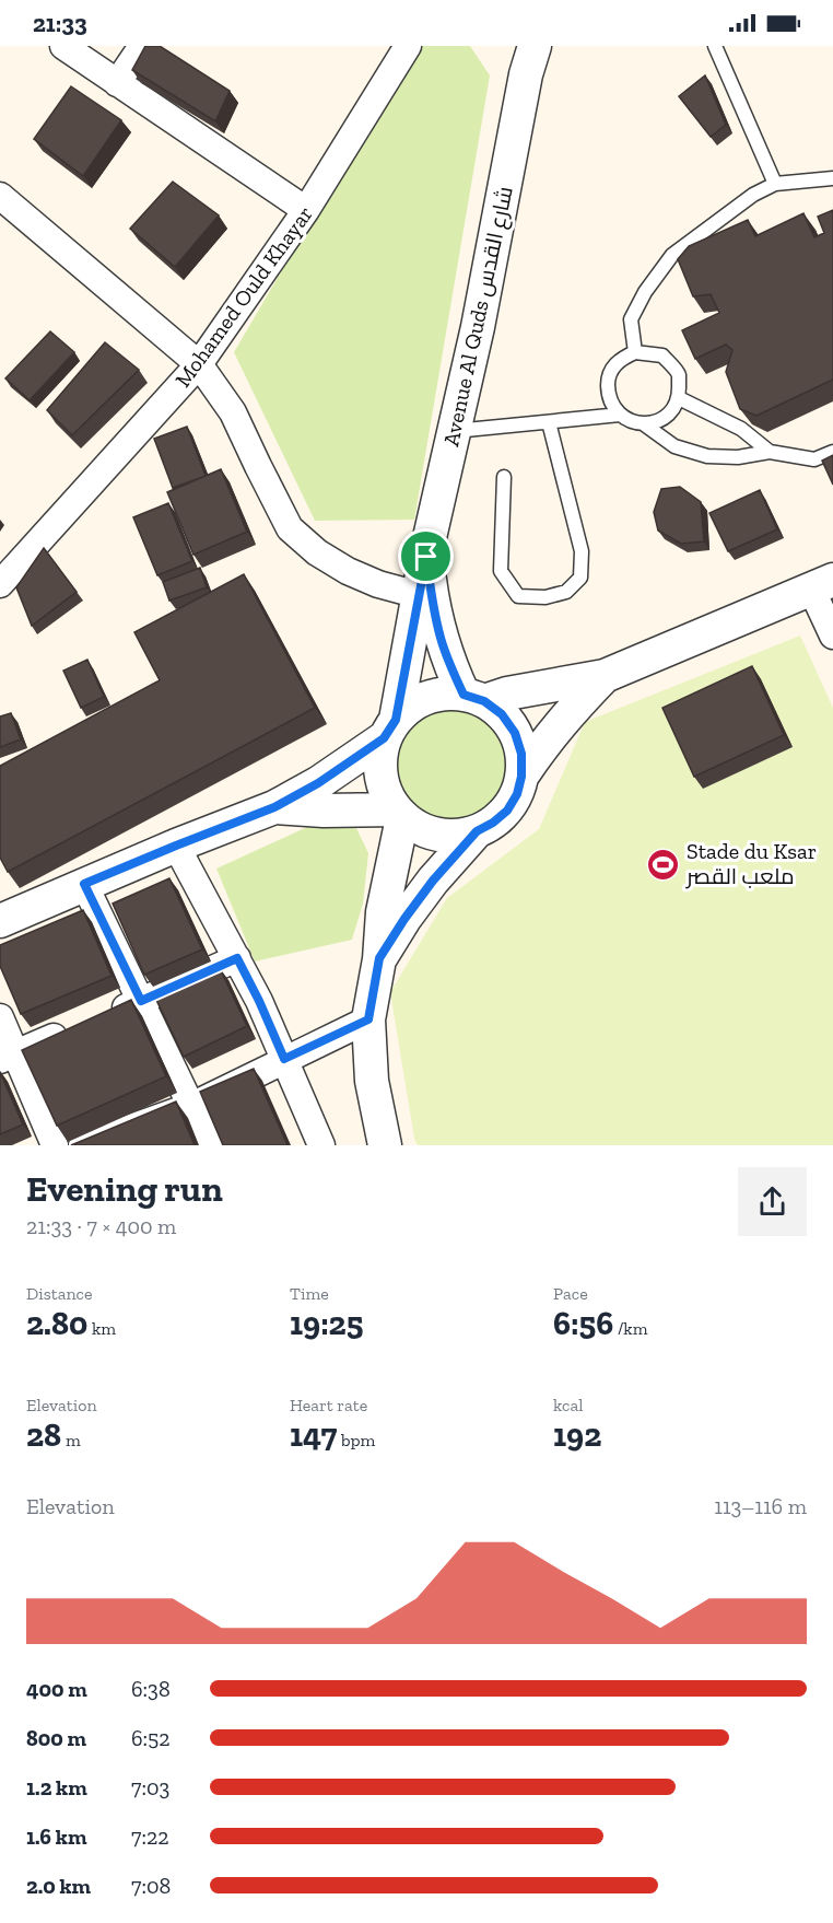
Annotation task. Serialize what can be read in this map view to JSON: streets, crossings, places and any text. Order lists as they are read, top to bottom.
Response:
{
  "streets": {
    "street": ["Mohamed Ould Khayar", "Avenue Al Quds شارع القدس"]
  },
  "places": {
    "sports": ["Stade du Ksar ملعب القصر"]
  },
  "page": {
    "status": "21:33",
    "heading": ["Evening run", "21:33 · 7 × 400 m"],
    "stats": [
      ["Distance", "2.80 km"],
      ["Time", "19:25"],
      ["Pace", "6:56 /km"],
      ["Elevation", "28 m"],
      ["Heart rate", "147 bpm"],
      ["kcal", "192"]
    ],
    "chart": ["Elevation", "113–116 m"],
    "list": [
      {
        "name": "400 m",
        "note": "6:38"
      },
      {
        "name": "800 m",
        "note": "6:52"
      },
      {
        "name": "1.2 km",
        "note": "7:03"
      },
      {
        "name": "1.6 km",
        "note": "7:22"
      },
      {
        "name": "2.0 km",
        "note": "7:08"
      }
    ]
  }
}
